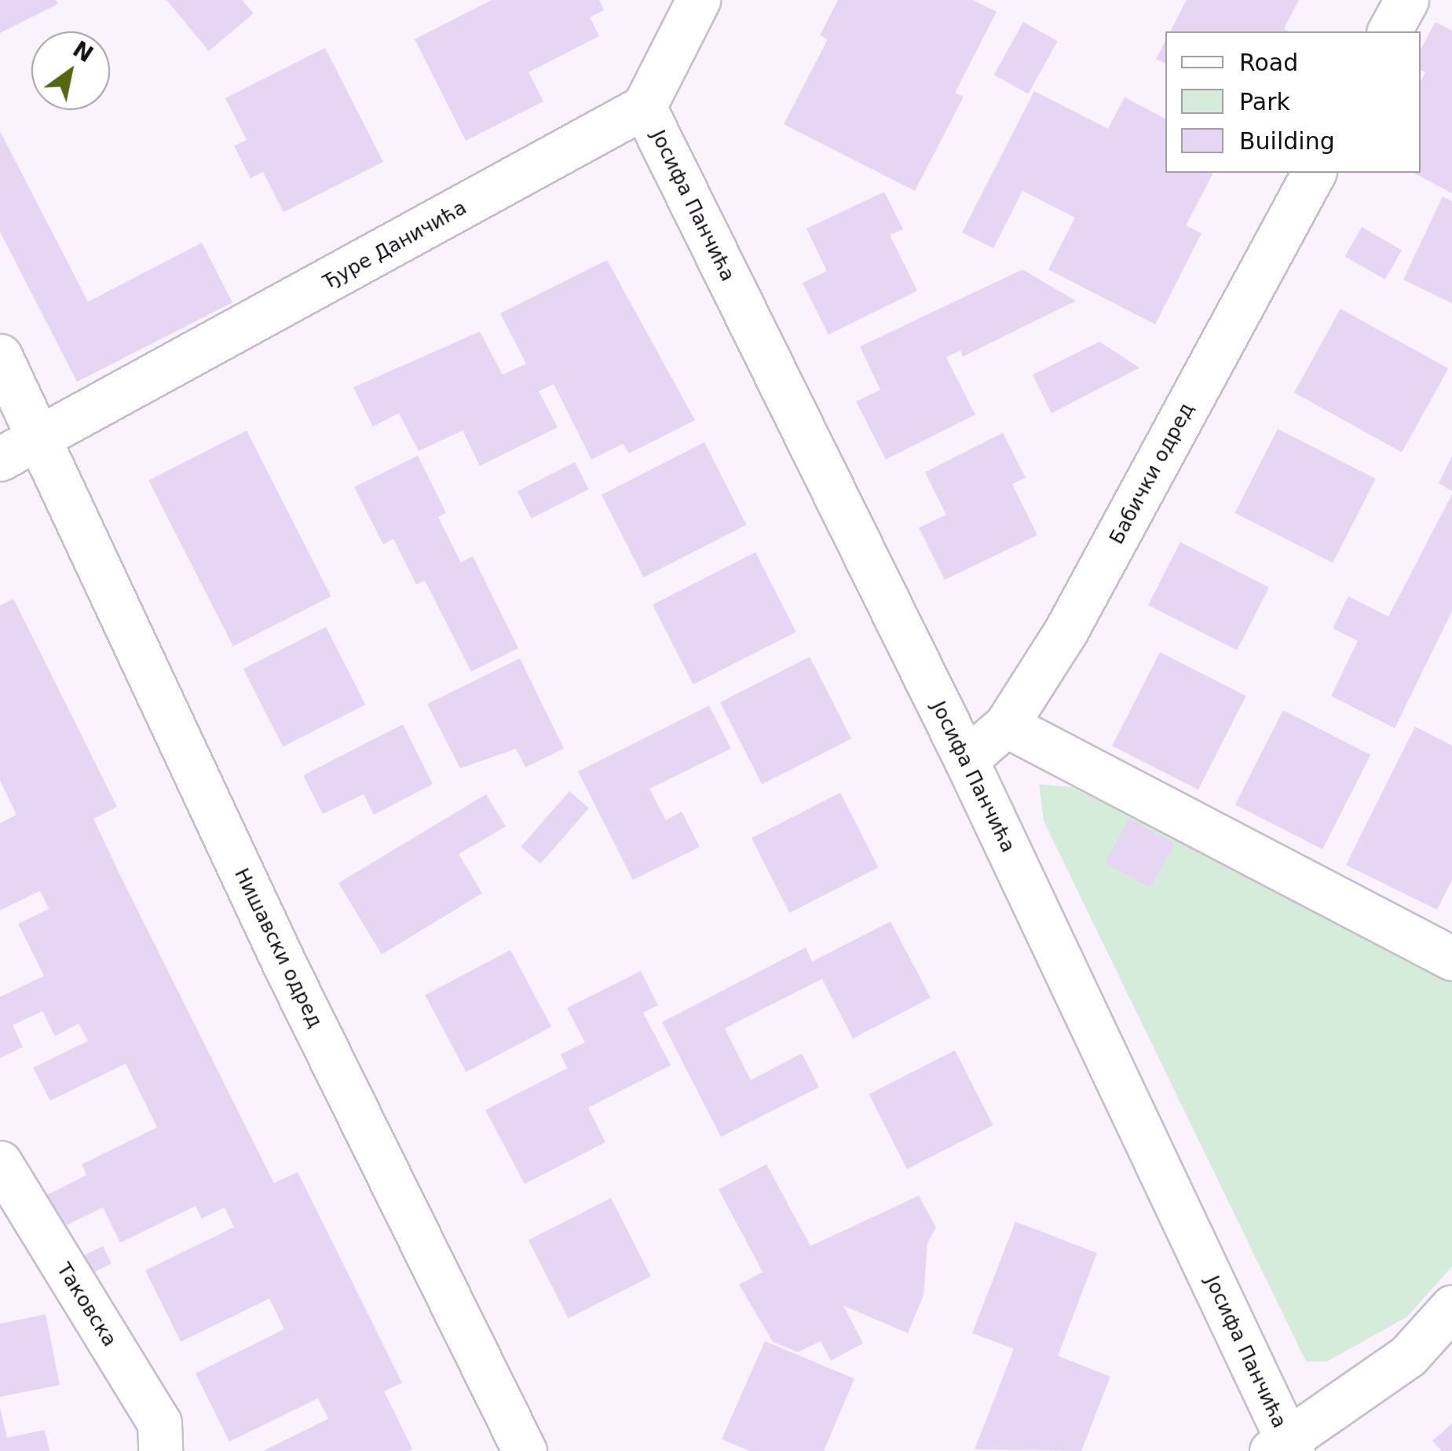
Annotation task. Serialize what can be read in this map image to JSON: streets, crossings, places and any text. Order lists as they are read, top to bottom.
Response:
{
  "streets": {
    "street": [
      "Јосифа Панчића",
      "Ђуре Даничића",
      "Бабички одред",
      "Нишавски одред",
      "Таковска"
    ]
  },
  "crossings": [
    ["Јосифа Панчића", "Ђуре Даничића"],
    ["Јосифа Панчића", "Бабички одред"],
    ["Ђуре Даничића", "Нишавски одред"]
  ],
  "legend": ["Road", "Park", "Building"],
  "north": "top right"
}
